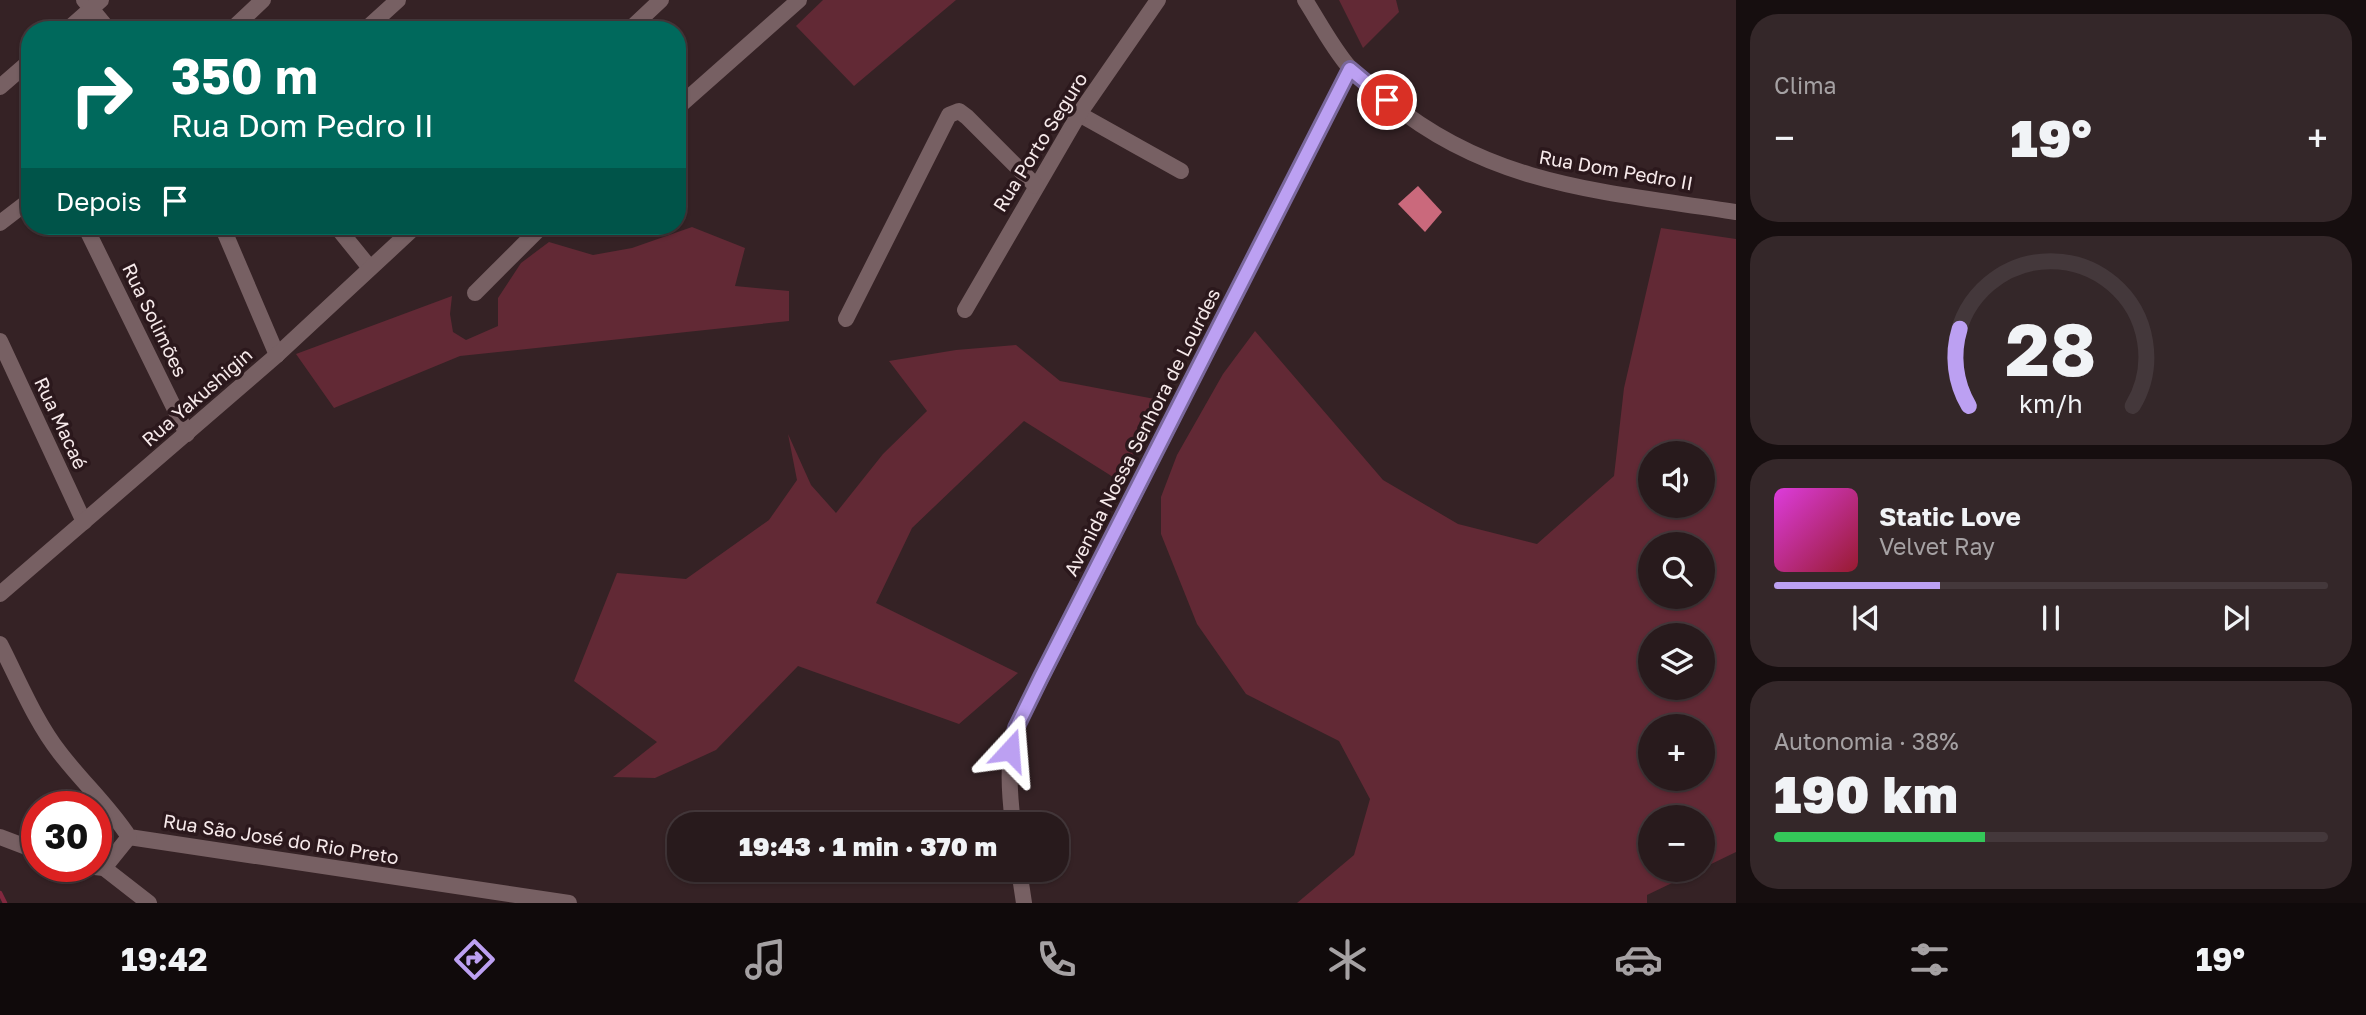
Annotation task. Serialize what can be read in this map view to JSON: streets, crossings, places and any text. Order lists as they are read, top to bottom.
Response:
{
  "streets": {
    "street": [
      "Rua Porto Seguro",
      "Rua Dom Pedro II",
      "Rua Solimões",
      "Rua Yakushigin",
      "Rua Macaé",
      "Avenida Nossa Senhora de Lourdes",
      "Rua São José do Rio Preto"
    ]
  },
  "crossings": [
    ["Rua Dom Pedro II", "Avenida Nossa Senhora de Lourdes"],
    ["Rua Solimões", "Rua Yakushigin"],
    ["Rua Yakushigin", "Rua Macaé"]
  ],
  "page": {
    "tile": [
      "Clima",
      ["Autonomia · 38%", "190 km"]
    ],
    "turn": ["350 m", "Rua Dom Pedro II"],
    "heat": ["−", "19°", "+"],
    "then": "Depois",
    "map_buttons": ["+", "−"],
    "song": ["Static Love", "Velvet Ray"],
    "limit": "30",
    "trip": "19:43 · 1 min · 370 m",
    "tabs": ["19:42", "19°"],
    "gauge": ["28", "km/h"]
  }
}
